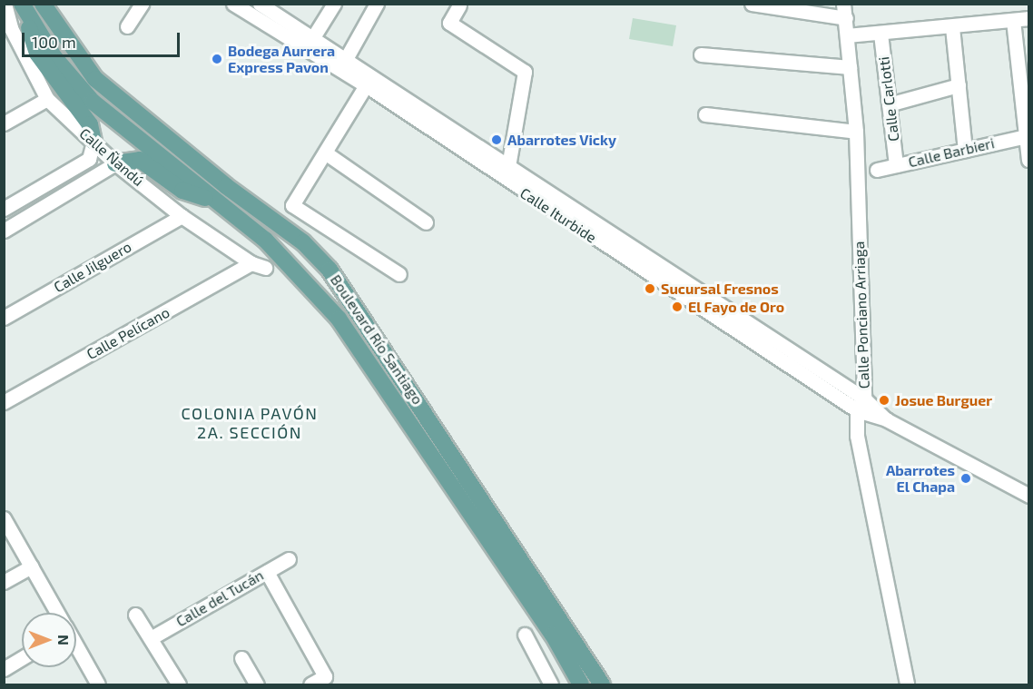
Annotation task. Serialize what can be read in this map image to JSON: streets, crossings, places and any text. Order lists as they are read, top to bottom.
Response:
{
  "streets": {
    "main road": ["Boulevard Río Santiago"],
    "street": [
      "Calle Carlotti",
      "Calle Barbieri",
      "Calle Ñandú",
      "Calle Iturbide",
      "Calle Jilguero",
      "Calle Ponciano Arriaga",
      "Calle Pelícano",
      "Calle del Tucán"
    ]
  },
  "crossings": [
    ["Calle Carlotti", "Calle Barbieri"],
    ["Calle Ñandú", "Calle Jilguero"],
    ["Calle Ñandú", "Calle Pelícano"],
    ["Calle Iturbide", "Calle Ponciano Arriaga"]
  ],
  "districts": ["COLONIA PAVÓN 2A. SECCIÓN"],
  "places": [
    "Bodega Aurrera Express Pavon",
    "Abarrotes Vicky",
    "Sucursal Fresnos",
    "El Fayo de Oro",
    "Josue Burguer",
    "Abarrotes El Chapa"
  ],
  "scale_bar": "100 m",
  "north": "right"
}
